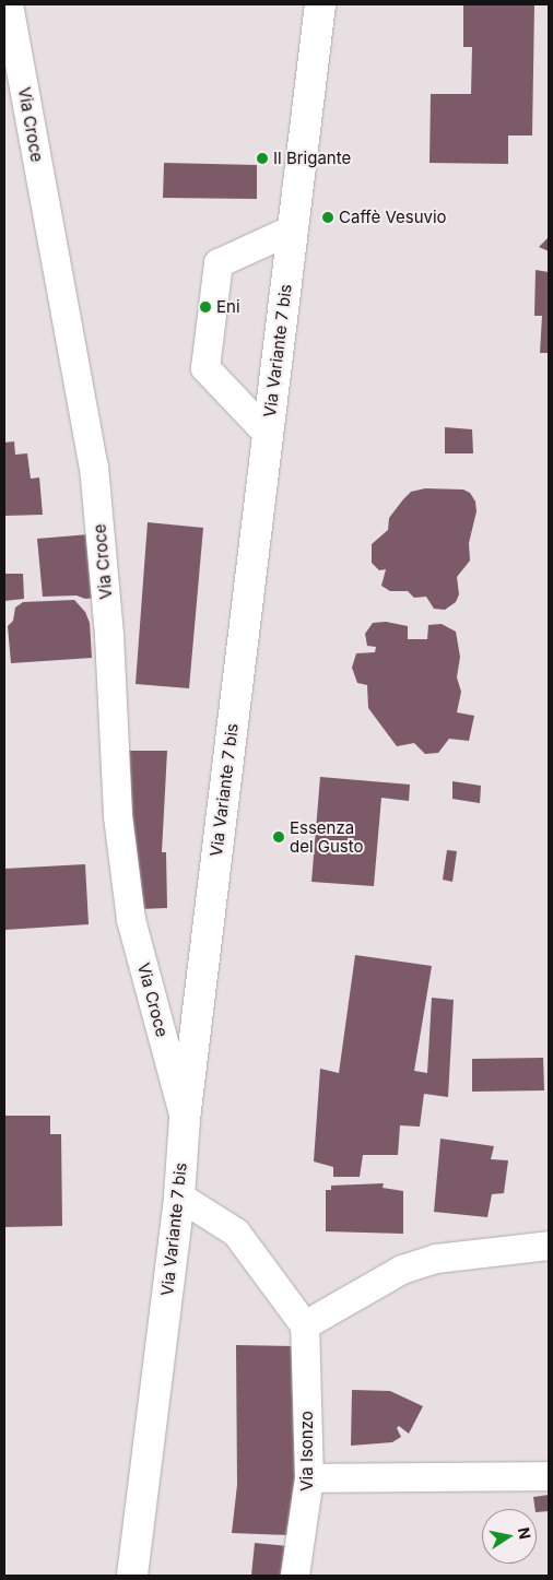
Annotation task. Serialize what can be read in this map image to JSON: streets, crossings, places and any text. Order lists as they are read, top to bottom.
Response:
{
  "streets": {
    "main road": ["Via Variante 7 bis"],
    "street": ["Via Croce", "Via Isonzo"]
  },
  "crossings": [
    ["Via Croce", "Via Variante 7 bis"]
  ],
  "places": [
    "Il Brigante",
    "Caffè Vesuvio",
    "Eni",
    "Essenza del Gusto"
  ],
  "north": "right"
}
